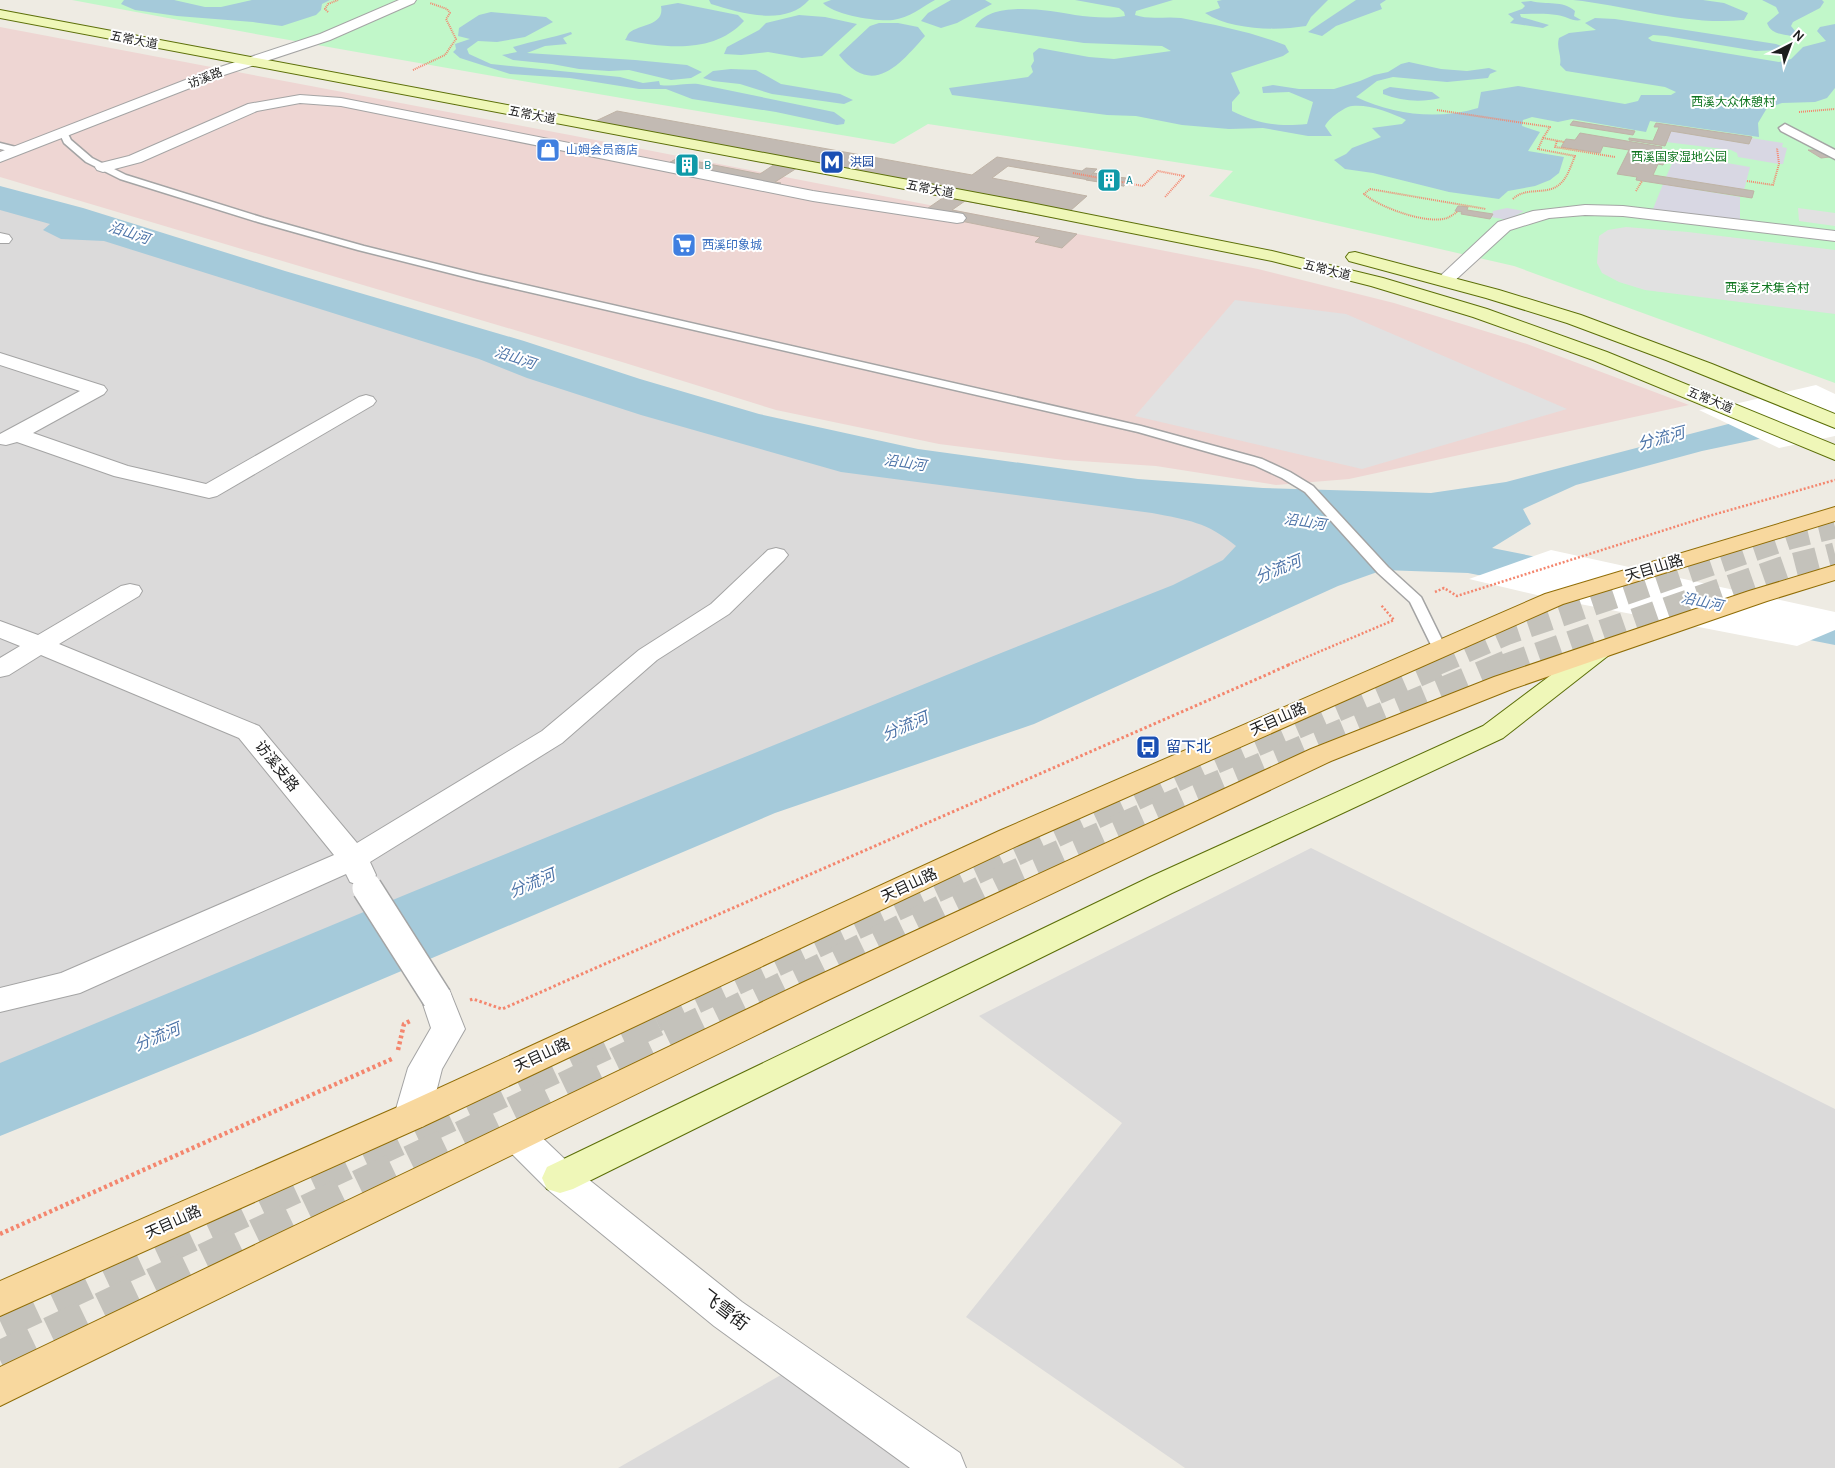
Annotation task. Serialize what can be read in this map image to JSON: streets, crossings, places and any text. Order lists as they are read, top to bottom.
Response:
{
  "streets": {
    "main road": ["五常大道", "天目山路"],
    "street": ["访溪路", "访溪支路", "飞雪街"]
  },
  "crossings": [
    ["五常大道", "访溪路"],
    ["天目山路", "访溪支路"]
  ],
  "water": ["沿山河", "分流河"],
  "parks": ["西溪大众休憩村", "西溪国家湿地公园", "西溪艺术集合村"],
  "places": {
    "shop": ["山姆会员商店"],
    "metro station": ["洪园"],
    "building": ["B", "A"],
    "supermarket": ["西溪印象城"],
    "bus stop": ["留下北"]
  },
  "north": "top right"
}
